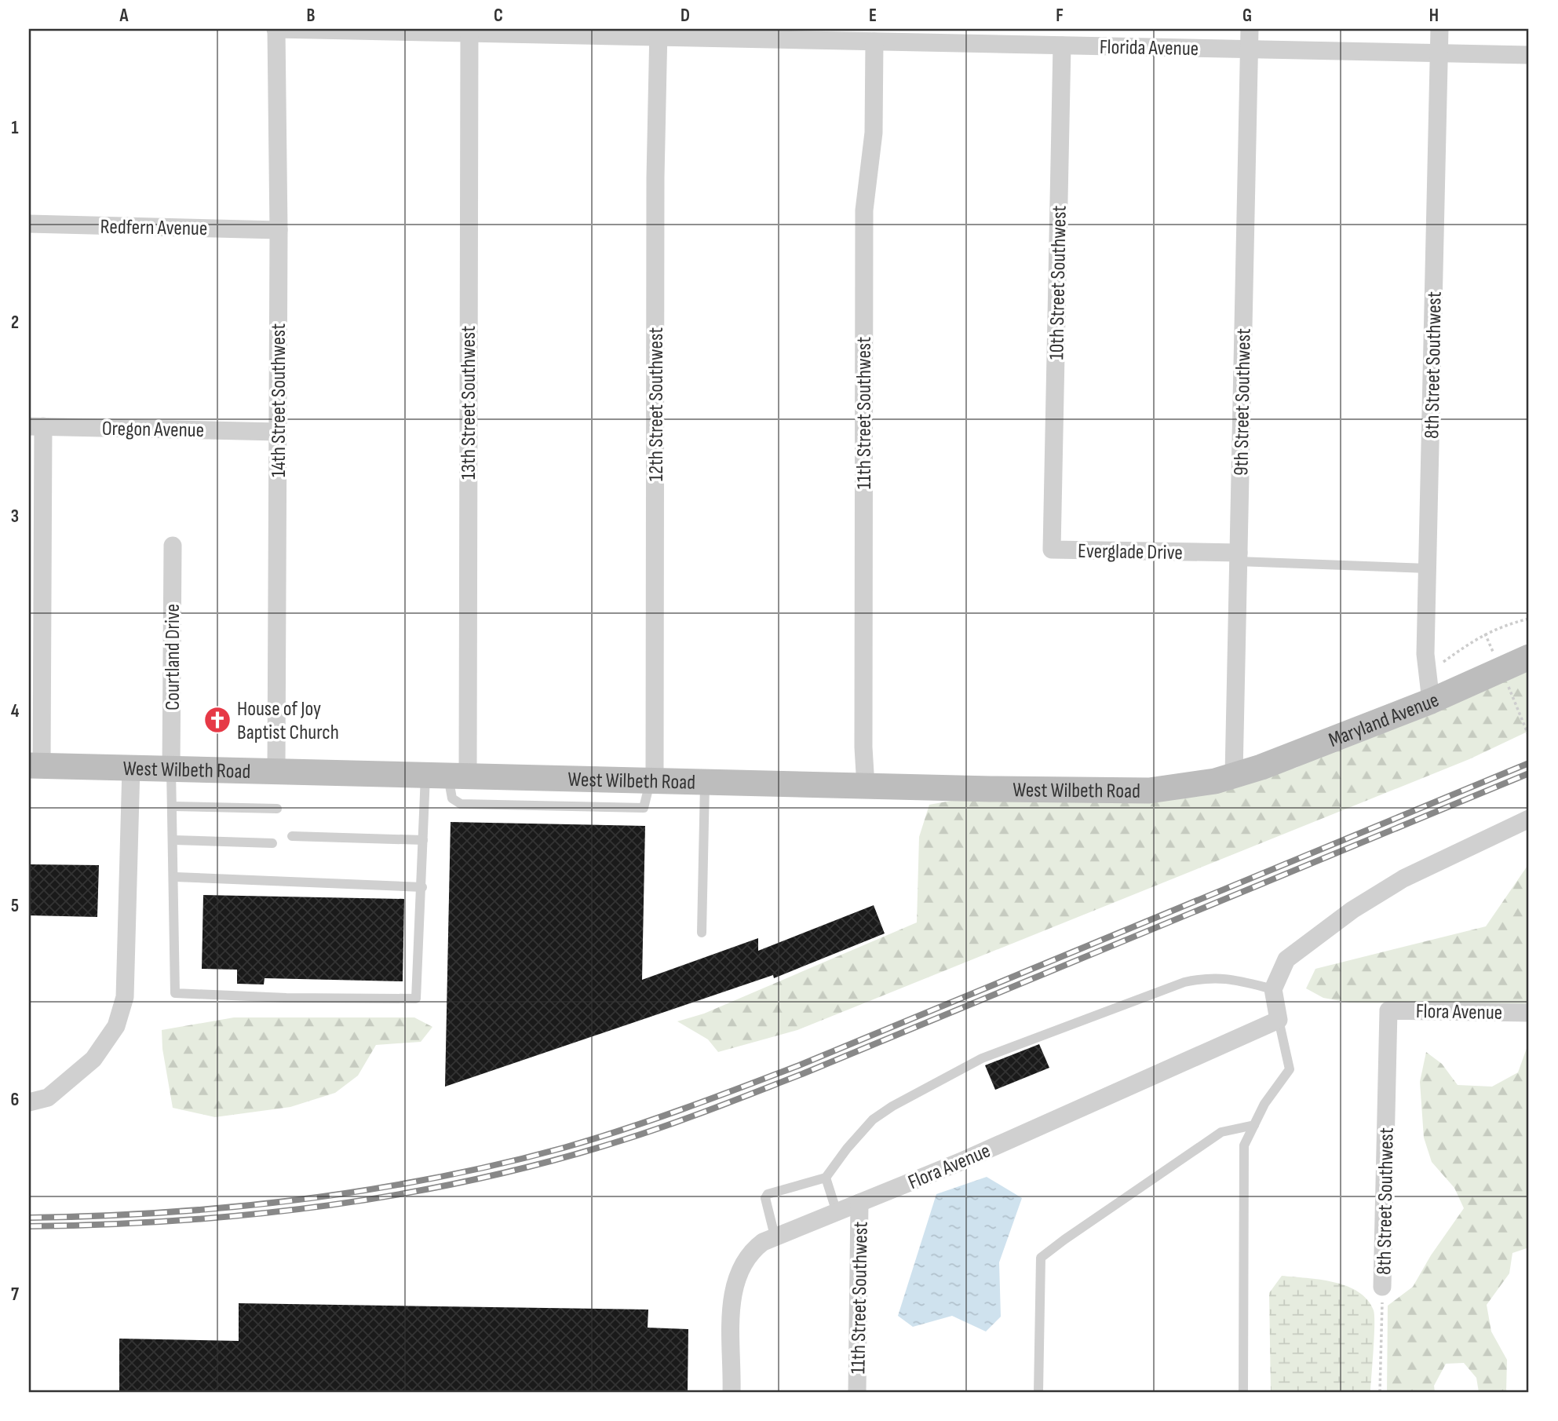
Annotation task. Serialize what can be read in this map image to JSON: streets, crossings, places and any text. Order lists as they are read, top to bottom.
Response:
{
  "streets": {
    "main road": ["Maryland Avenue", "West Wilbeth Road"],
    "street": [
      "Florida Avenue",
      "Redfern Avenue",
      "10th Street Southwest",
      "8th Street Southwest",
      "14th Street Southwest",
      "9th Street Southwest",
      "13th Street Southwest",
      "12th Street Southwest",
      "11th Street Southwest",
      "Oregon Avenue",
      "Everglade Drive",
      "Courtland Drive",
      "Flora Avenue"
    ]
  },
  "crossings": [
    ["Florida Avenue", "10th Street Southwest"],
    ["Florida Avenue", "8th Street Southwest"],
    ["Florida Avenue", "14th Street Southwest"],
    ["Florida Avenue", "9th Street Southwest"],
    ["Florida Avenue", "13th Street Southwest"],
    ["Florida Avenue", "12th Street Southwest"],
    ["Florida Avenue", "11th Street Southwest"],
    ["Redfern Avenue", "14th Street Southwest"],
    ["10th Street Southwest", "Everglade Drive"],
    ["8th Street Southwest", "Maryland Avenue"],
    ["8th Street Southwest", "Flora Avenue"],
    ["14th Street Southwest", "Oregon Avenue"],
    ["14th Street Southwest", "West Wilbeth Road"],
    ["9th Street Southwest", "Everglade Drive"],
    ["9th Street Southwest", "Maryland Avenue"],
    ["9th Street Southwest", "West Wilbeth Road"],
    ["13th Street Southwest", "West Wilbeth Road"],
    ["12th Street Southwest", "West Wilbeth Road"],
    ["11th Street Southwest", "West Wilbeth Road"],
    ["11th Street Southwest", "Flora Avenue"],
    ["Courtland Drive", "West Wilbeth Road"],
    ["Maryland Avenue", "West Wilbeth Road"]
  ],
  "places": {
    "church": ["House of Joy Baptist Church"]
  },
  "grid": {
    "columns": [
      "A",
      "B",
      "C",
      "D",
      "E",
      "F",
      "G",
      "H"
    ],
    "rows": [
      "1",
      "2",
      "3",
      "4",
      "5",
      "6",
      "7"
    ]
  }
}
